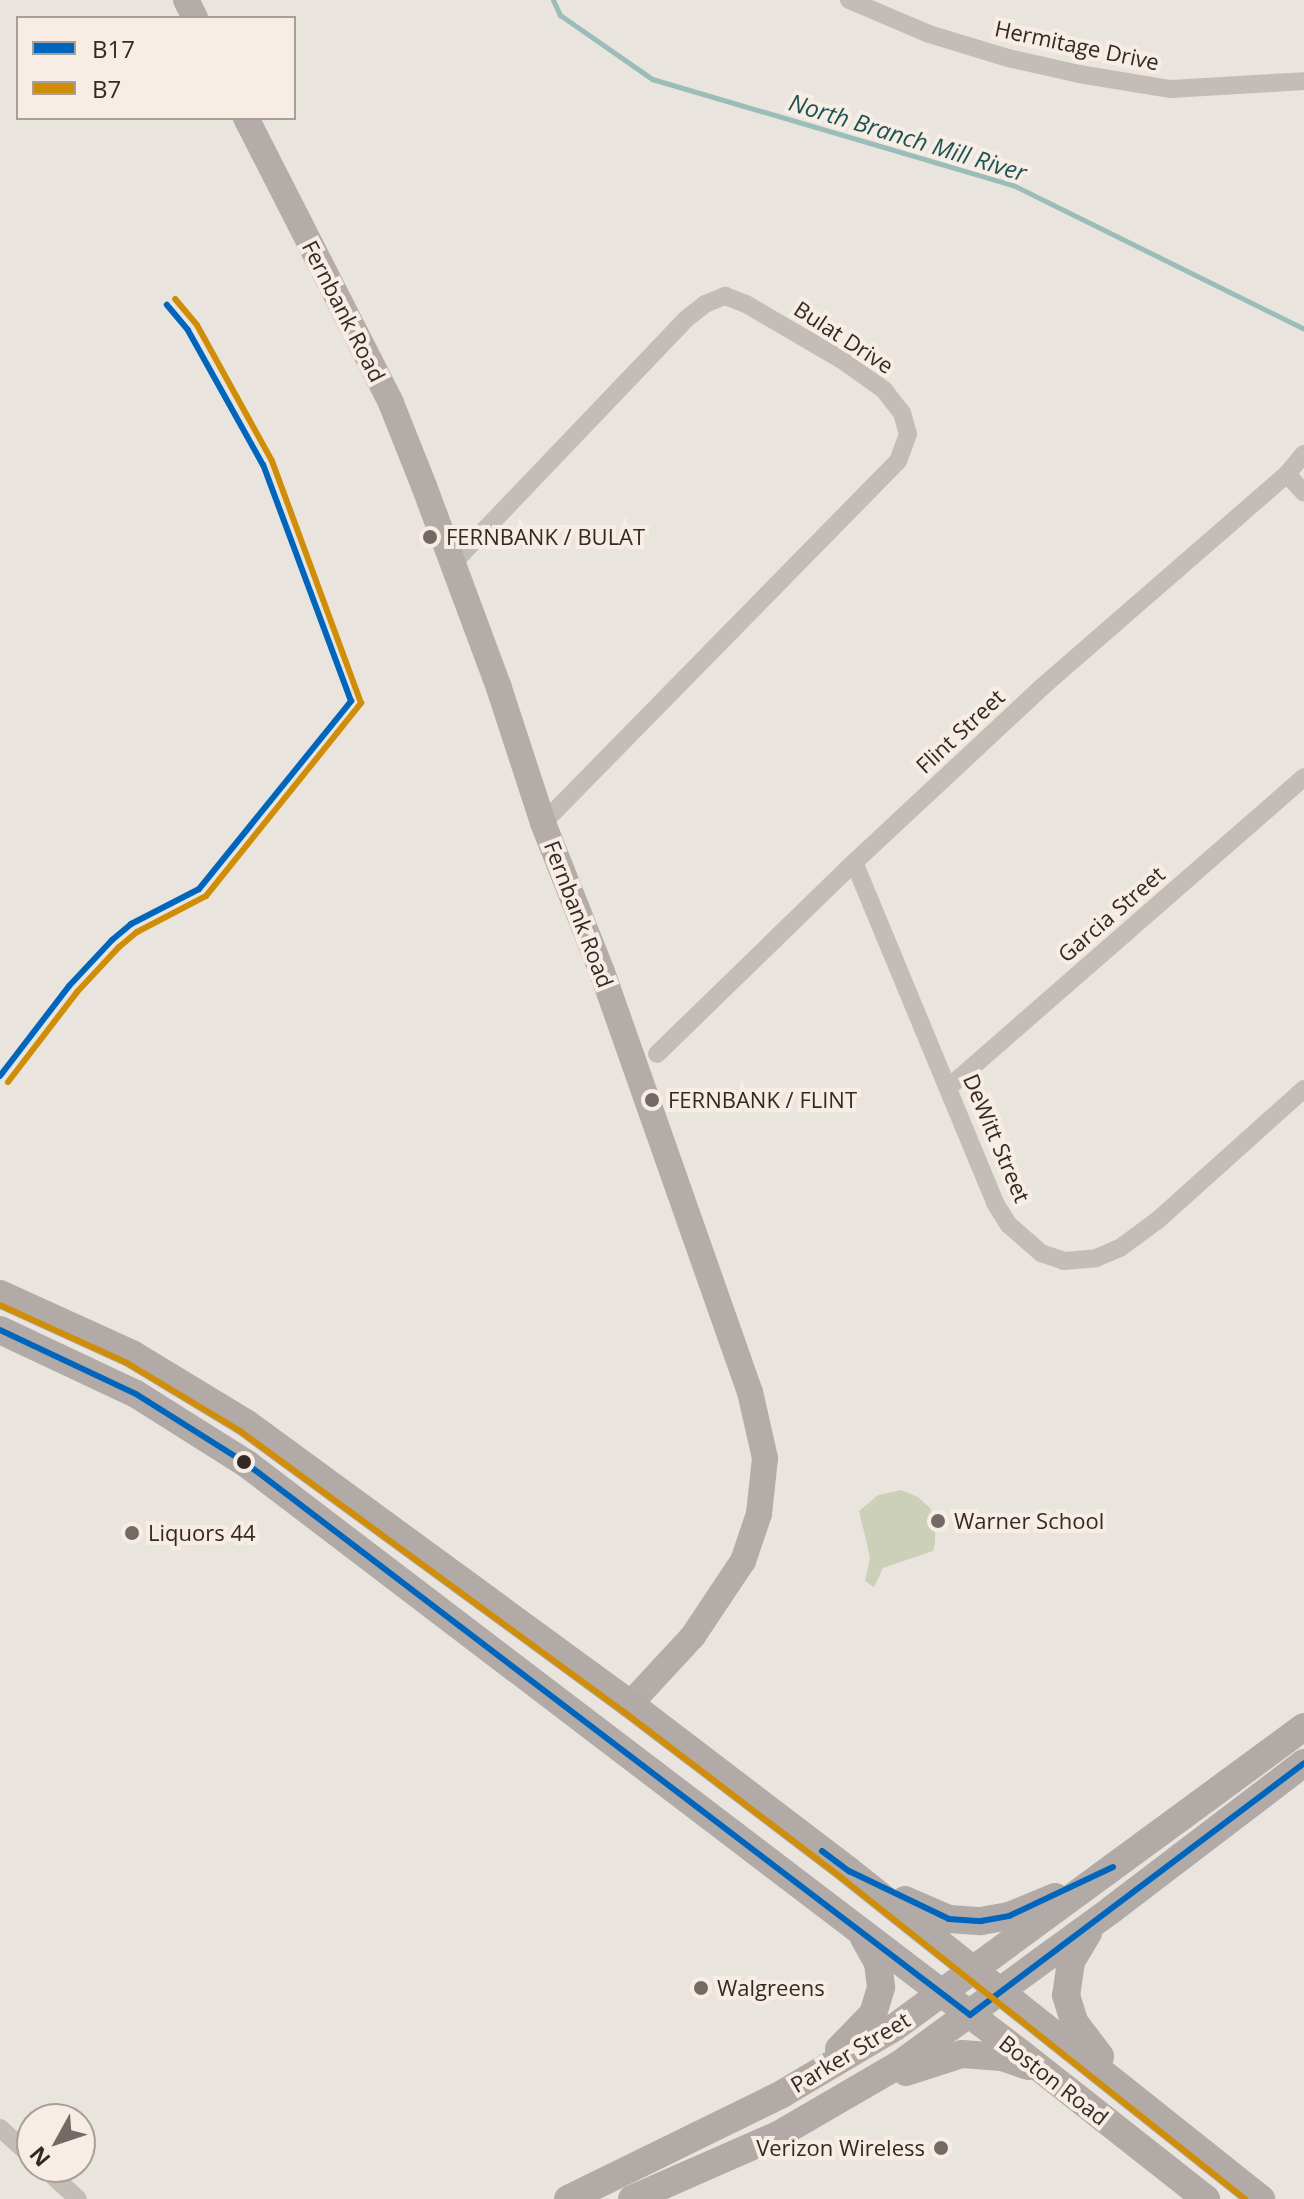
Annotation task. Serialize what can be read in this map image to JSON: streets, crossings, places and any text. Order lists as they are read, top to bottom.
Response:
{
  "streets": {
    "main road": ["Fernbank Road", "Parker Street", "Boston Road"],
    "street": [
      "Hermitage Drive",
      "Bulat Drive",
      "Flint Street",
      "Garcia Street",
      "DeWitt Street"
    ]
  },
  "crossings": [
    ["Fernbank Road", "Bulat Drive"],
    ["Fernbank Road", "Boston Road"],
    ["Flint Street", "DeWitt Street"],
    ["Garcia Street", "DeWitt Street"],
    ["Parker Street", "Boston Road"]
  ],
  "water": ["North Branch Mill River"],
  "places": [
    "FERNBANK / BULAT",
    "FERNBANK / FLINT",
    "Warner School",
    "Liquors 44",
    "Walgreens",
    "Verizon Wireless"
  ],
  "lines": ["transit line B7", "transit line B17"],
  "legend": ["B17", "B7"],
  "north": "bottom left"
}
